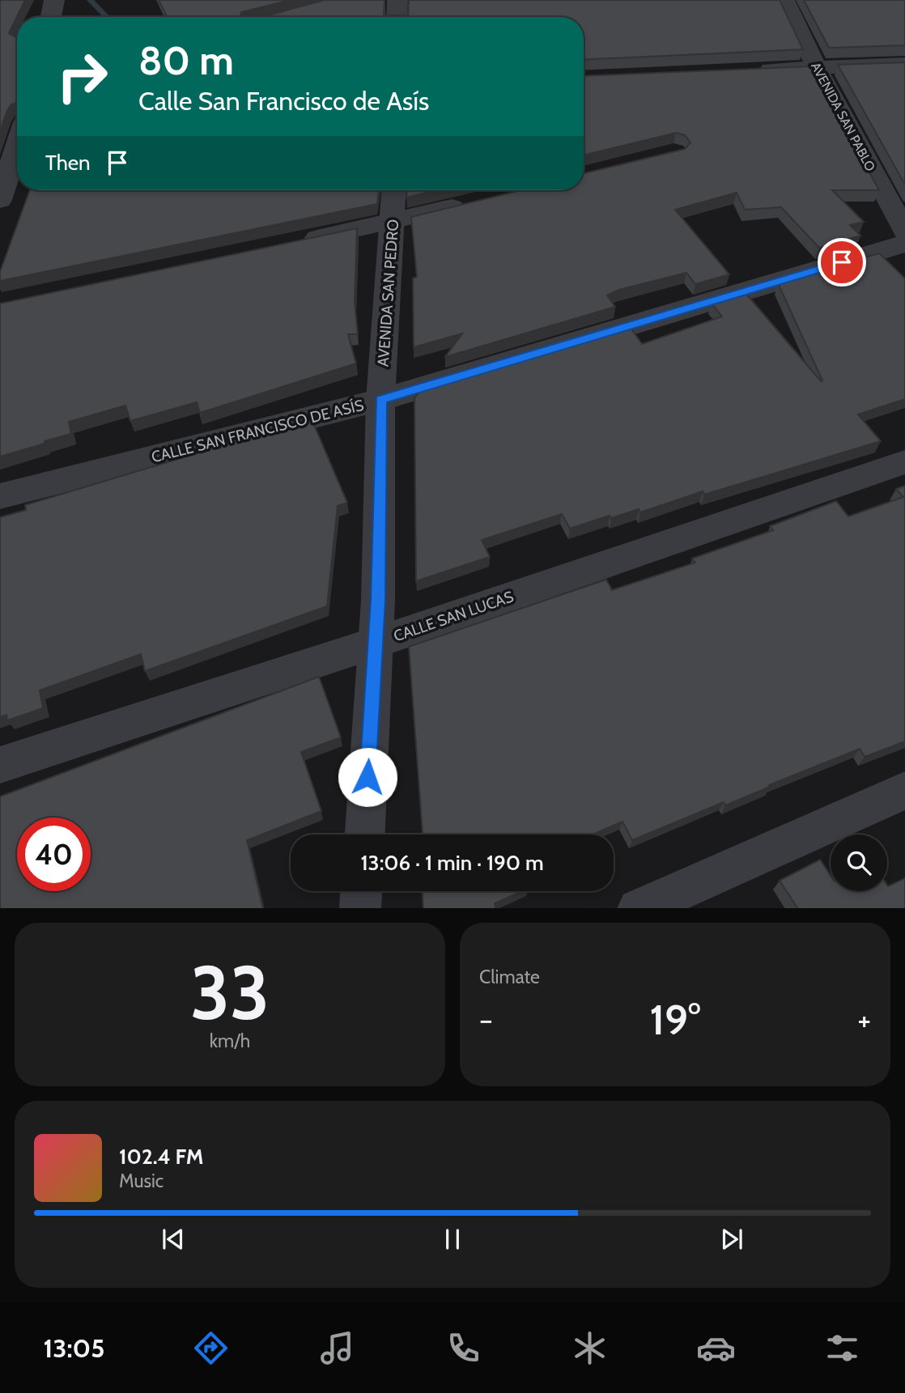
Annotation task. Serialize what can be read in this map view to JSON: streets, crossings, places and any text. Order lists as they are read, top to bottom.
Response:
{
  "streets": {
    "street": [
      "AVENIDA SAN PABLO",
      "AVENIDA SAN PEDRO",
      "CALLE SAN FRANCISCO DE ASÍS",
      "CALLE SAN LUCAS"
    ]
  },
  "crossings": [
    ["AVENIDA SAN PEDRO", "CALLE SAN FRANCISCO DE ASÍS"],
    ["AVENIDA SAN PEDRO", "CALLE SAN LUCAS"]
  ],
  "page": {
    "turn": ["80 m", "Calle San Francisco de Asís"],
    "then": "Then",
    "limit": "40",
    "trip": "13:06 · 1 min · 190 m",
    "tile": [
      ["33", "km/h"],
      "Climate"
    ],
    "heat": ["−", "19°", "+"],
    "song": ["102.4 FM", "Music"],
    "tabs": "13:05"
  }
}
